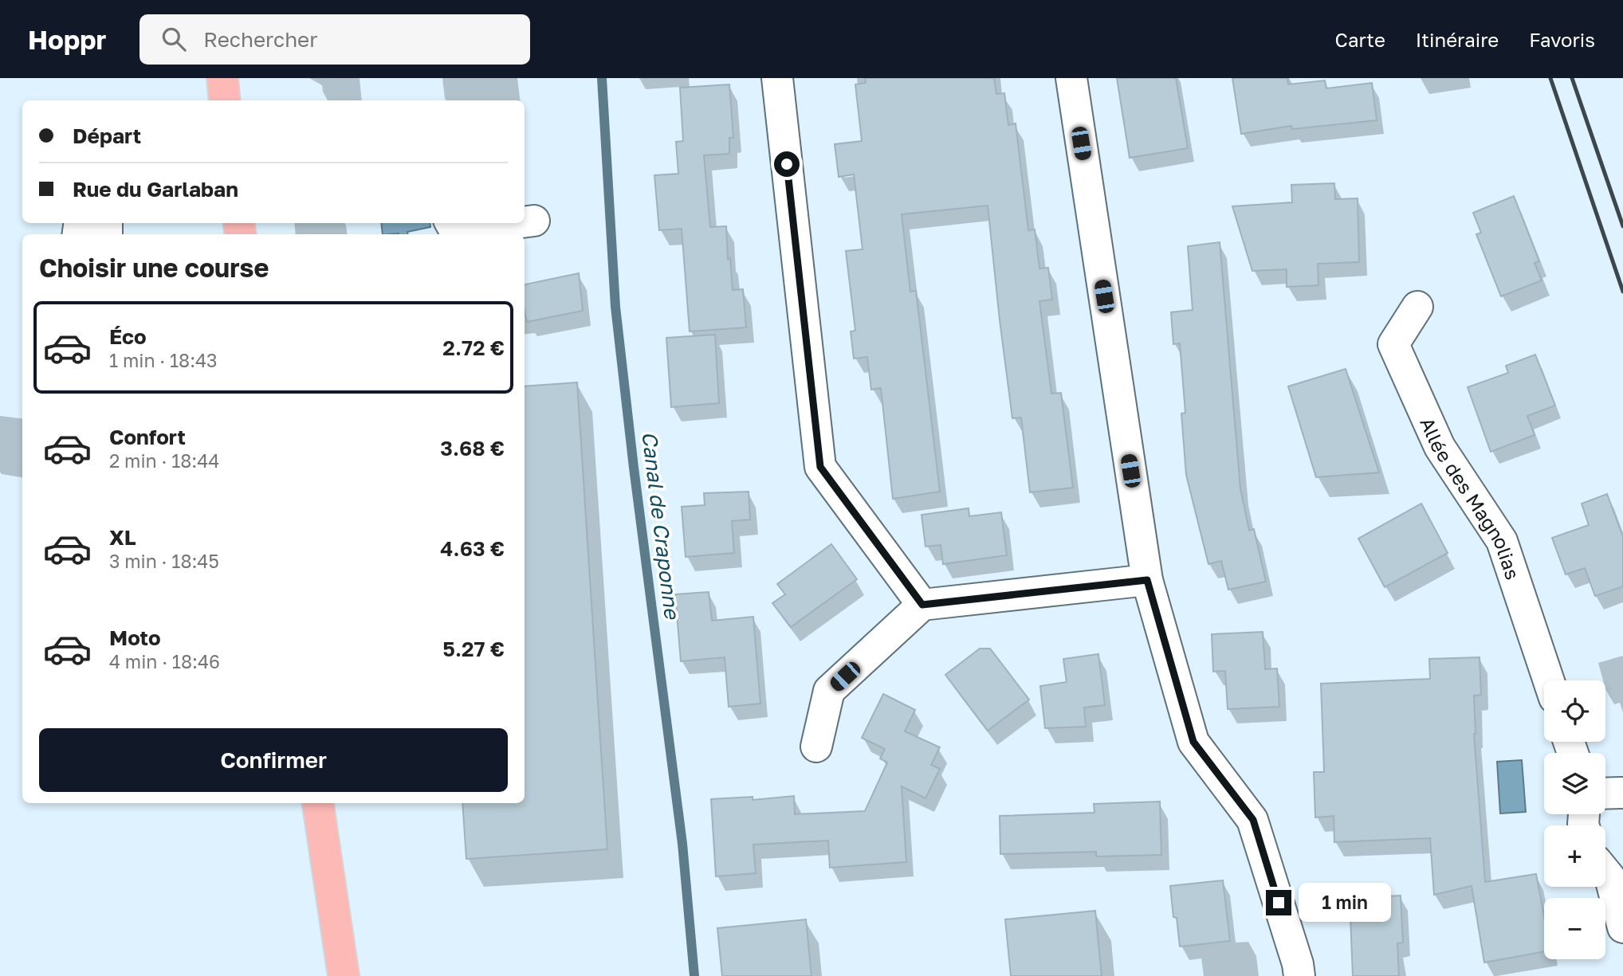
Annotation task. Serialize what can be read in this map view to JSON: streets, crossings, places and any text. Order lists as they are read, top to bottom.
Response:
{
  "streets": {
    "street": ["Allée des Magnolias"]
  },
  "water": ["Canal de Craponne"],
  "page": {
    "header": "Hoppr",
    "search": "Rechercher",
    "nav": ["Carte", "Itinéraire", "Favoris"],
    "banner": ["Départ", "Rue du Garlaban"],
    "heading": "Choisir une course",
    "list": [
      {
        "name": "Éco",
        "note": "1 min · 18:43",
        "value": "2.72 €"
      },
      {
        "name": "Confort",
        "note": "2 min · 18:44",
        "value": "3.68 €"
      },
      {
        "name": "XL",
        "note": "3 min · 18:45",
        "value": "4.63 €"
      },
      {
        "name": "Moto",
        "note": "4 min · 18:46",
        "value": "5.27 €"
      }
    ],
    "map_buttons": ["+", "−"],
    "buttons": "Confirmer",
    "bubble": "1 min"
  }
}
